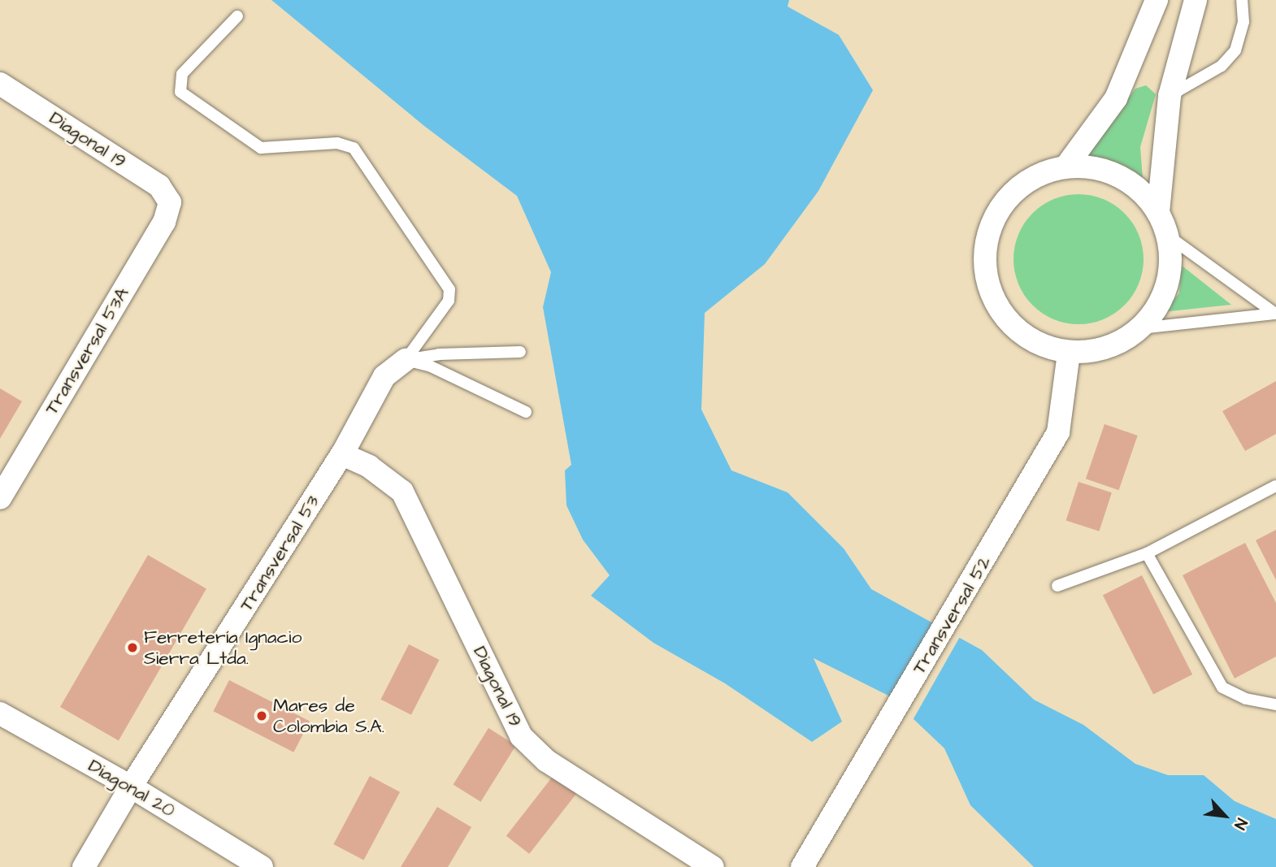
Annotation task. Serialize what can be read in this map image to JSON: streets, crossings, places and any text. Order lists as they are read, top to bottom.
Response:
{
  "streets": {
    "street": [
      "Diagonal 19",
      "Transversal 53A",
      "Transversal 53",
      "Transversal 52",
      "Diagonal 20"
    ]
  },
  "crossings": [
    ["Diagonal 19", "Transversal 53A"],
    ["Diagonal 19", "Transversal 53"],
    ["Transversal 53", "Diagonal 20"]
  ],
  "places": ["Ferretería Ignacio Sierra Ltda.", "Mares de Colombia S.A."],
  "north": "bottom right"
}
